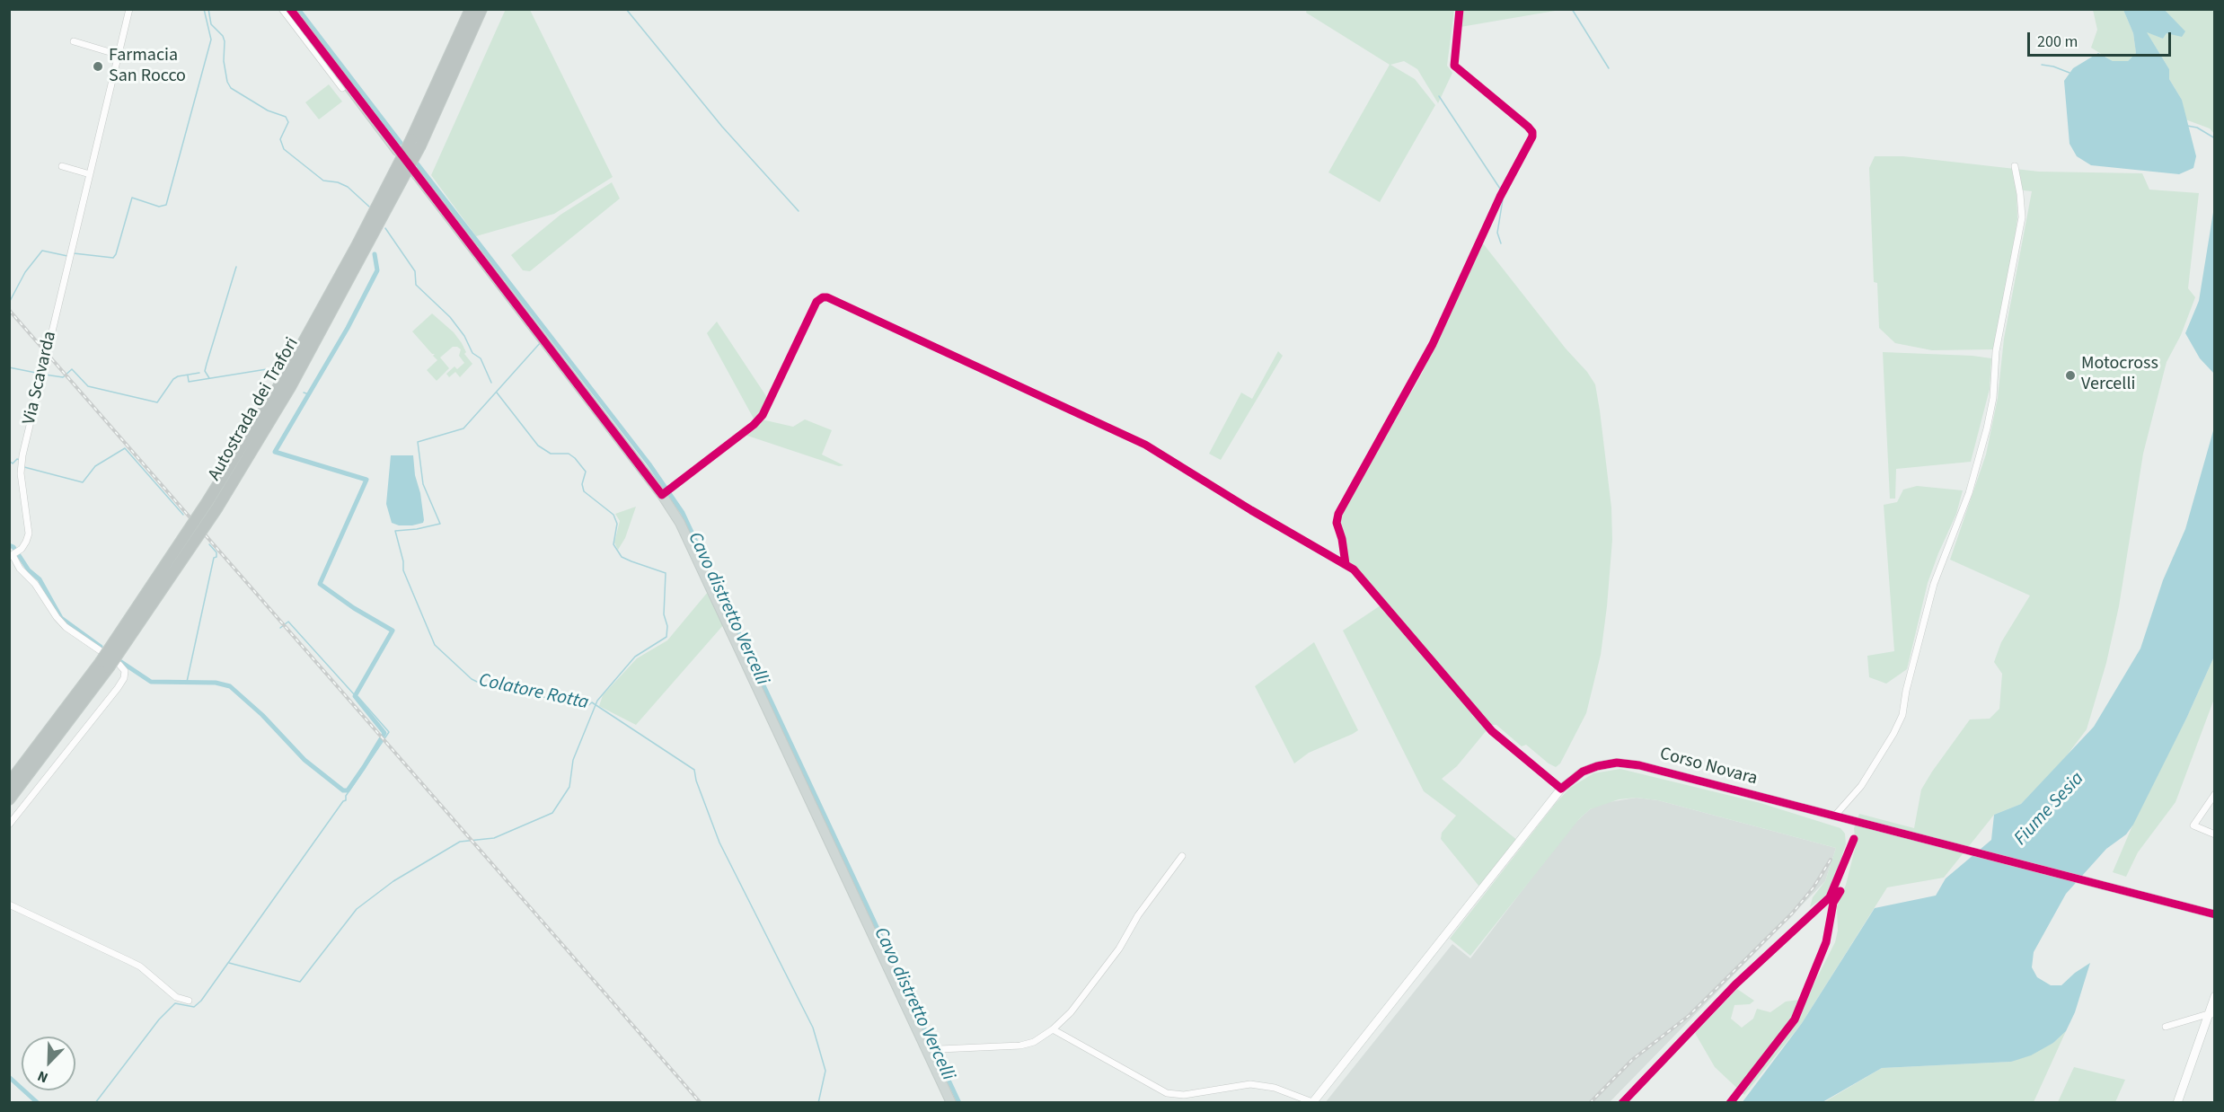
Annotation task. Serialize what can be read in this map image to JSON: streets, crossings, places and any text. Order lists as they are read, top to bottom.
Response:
{
  "streets": {
    "highway": ["Autostrada dei Trafori"],
    "main road": ["Corso Novara"],
    "street": ["Via Scavarda"]
  },
  "water": ["Cavo distretto Vercelli", "Colatore Rotta", "Fiume Sesia"],
  "places": ["Farmacia San Rocco", "Motocross Vercelli"],
  "scale_bar": "200 m",
  "north": "bottom left"
}
